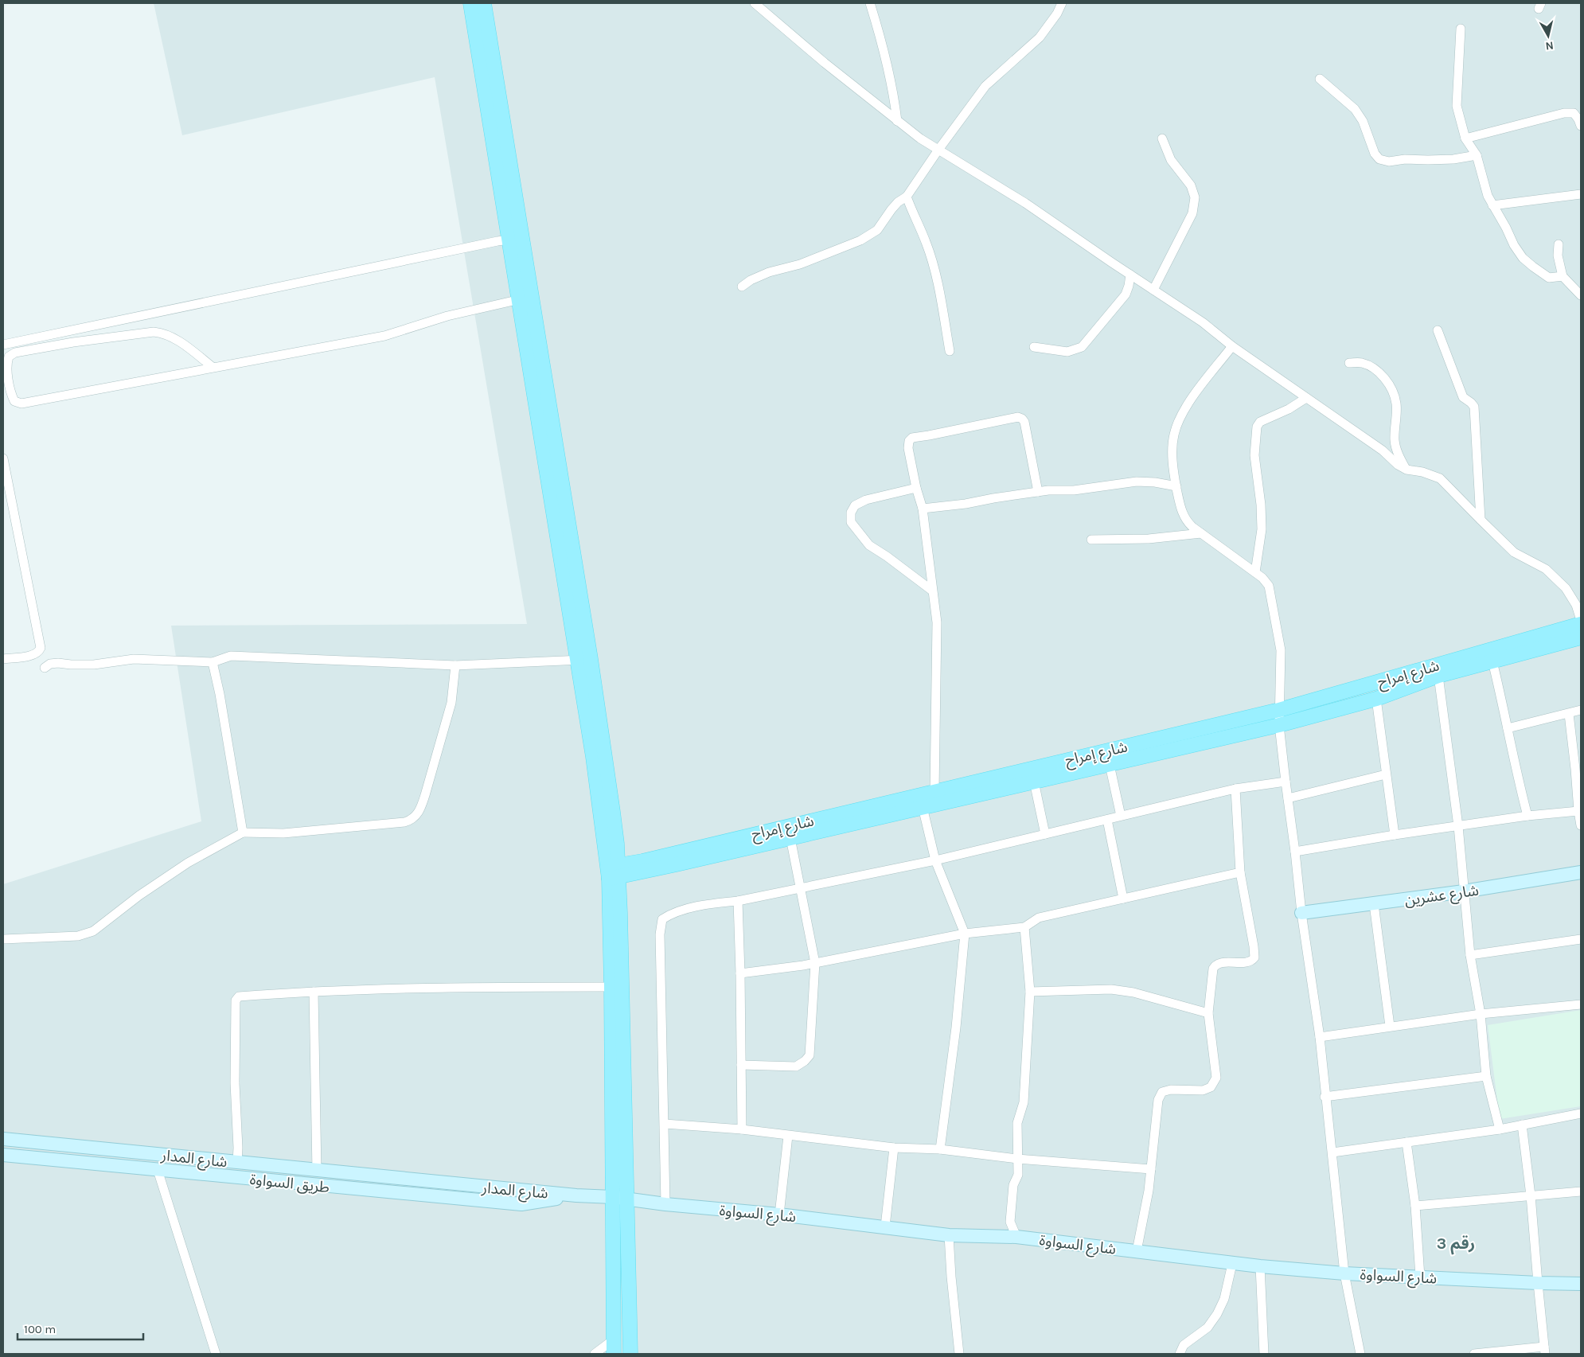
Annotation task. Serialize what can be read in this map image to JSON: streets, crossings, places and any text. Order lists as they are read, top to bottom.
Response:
{
  "streets": {
    "main road": ["شارع إمراح"],
    "street": [
      "شارع عشرين",
      "شارع المدار",
      "طريق السواوة",
      "شارع السواوة"
    ]
  },
  "crossings": [
    ["شارع المدار", "طريق السواوة"],
    ["شارع المدار", "شارع السواوة"],
    ["طريق السواوة", "شارع السواوة"]
  ],
  "districts": ["رقم 3"],
  "scale_bar": "100 m",
  "north": "bottom"
}
